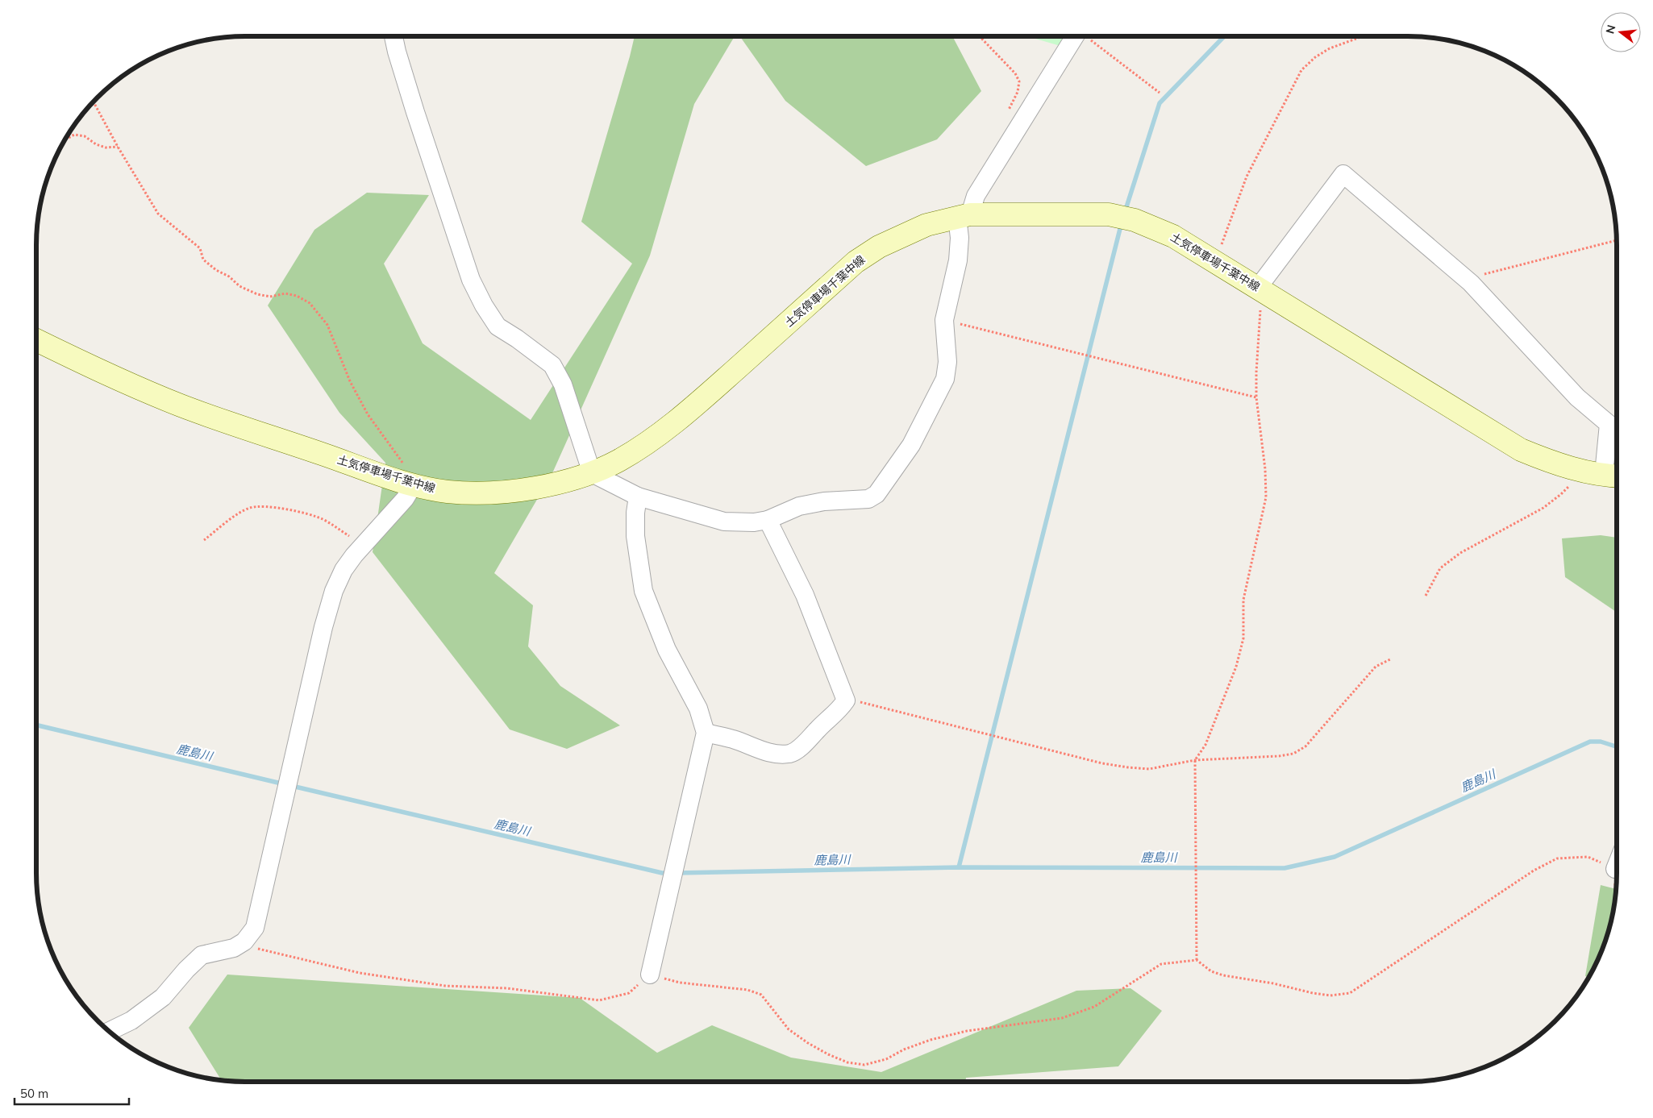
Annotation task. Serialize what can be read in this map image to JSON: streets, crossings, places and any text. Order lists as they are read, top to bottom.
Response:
{
  "streets": {
    "main road": ["土気停車場千葉中線"]
  },
  "water": ["鹿島川"],
  "scale_bar": "50 m",
  "north": "left"
}
